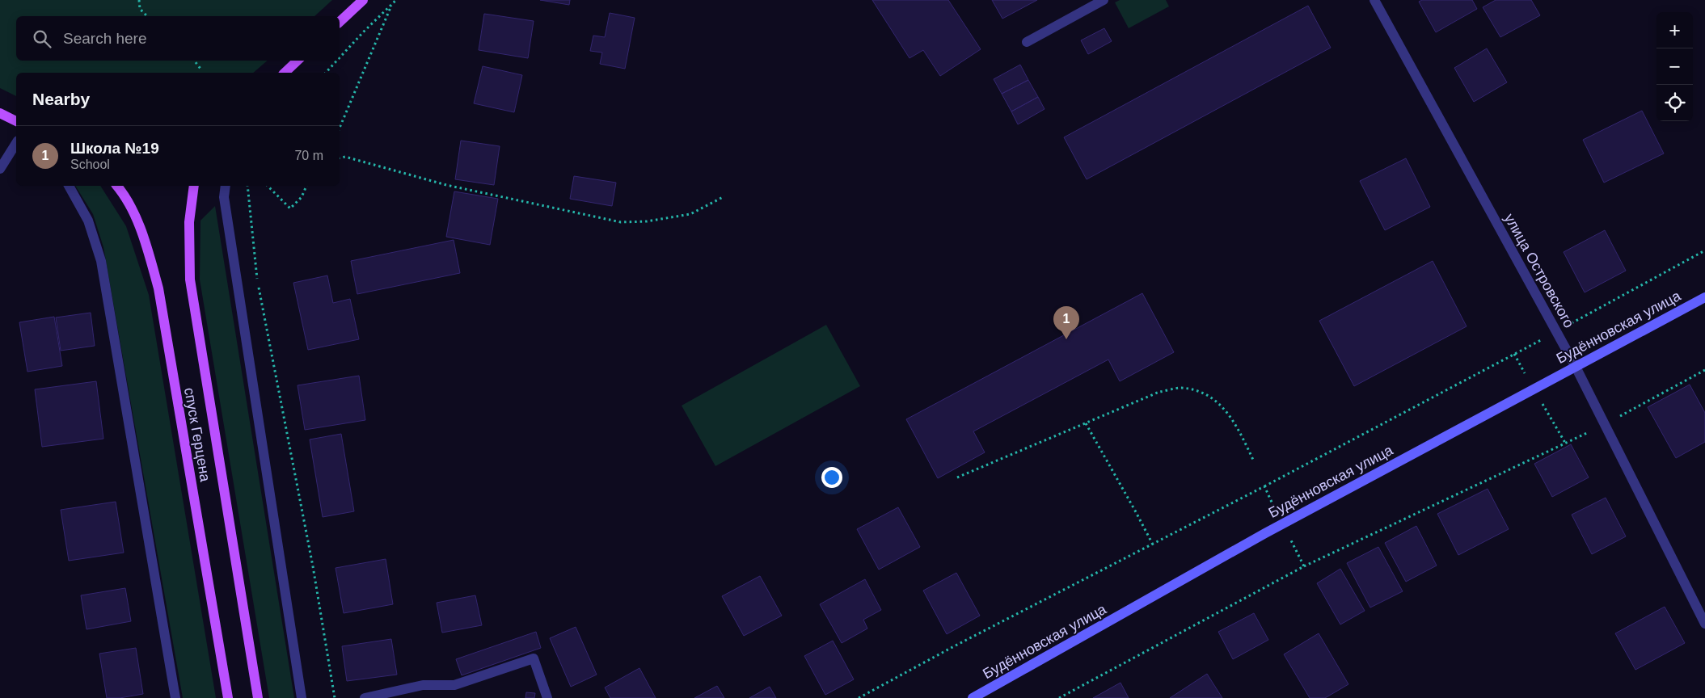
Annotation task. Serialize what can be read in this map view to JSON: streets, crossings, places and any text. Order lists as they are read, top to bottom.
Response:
{
  "streets": {
    "main road": ["спуск Герцена"],
    "street": ["улица Островского", "Будённовская улица"]
  },
  "crossings": [
    ["улица Островского", "Будённовская улица"]
  ],
  "page": {
    "map_buttons": ["+", "−"],
    "search": "Search here",
    "heading": "Nearby",
    "list": [
      {
        "mark": "1",
        "name": "Школа №19",
        "note": "School",
        "value": "70 m"
      }
    ],
    "pins": "1"
  }
}
